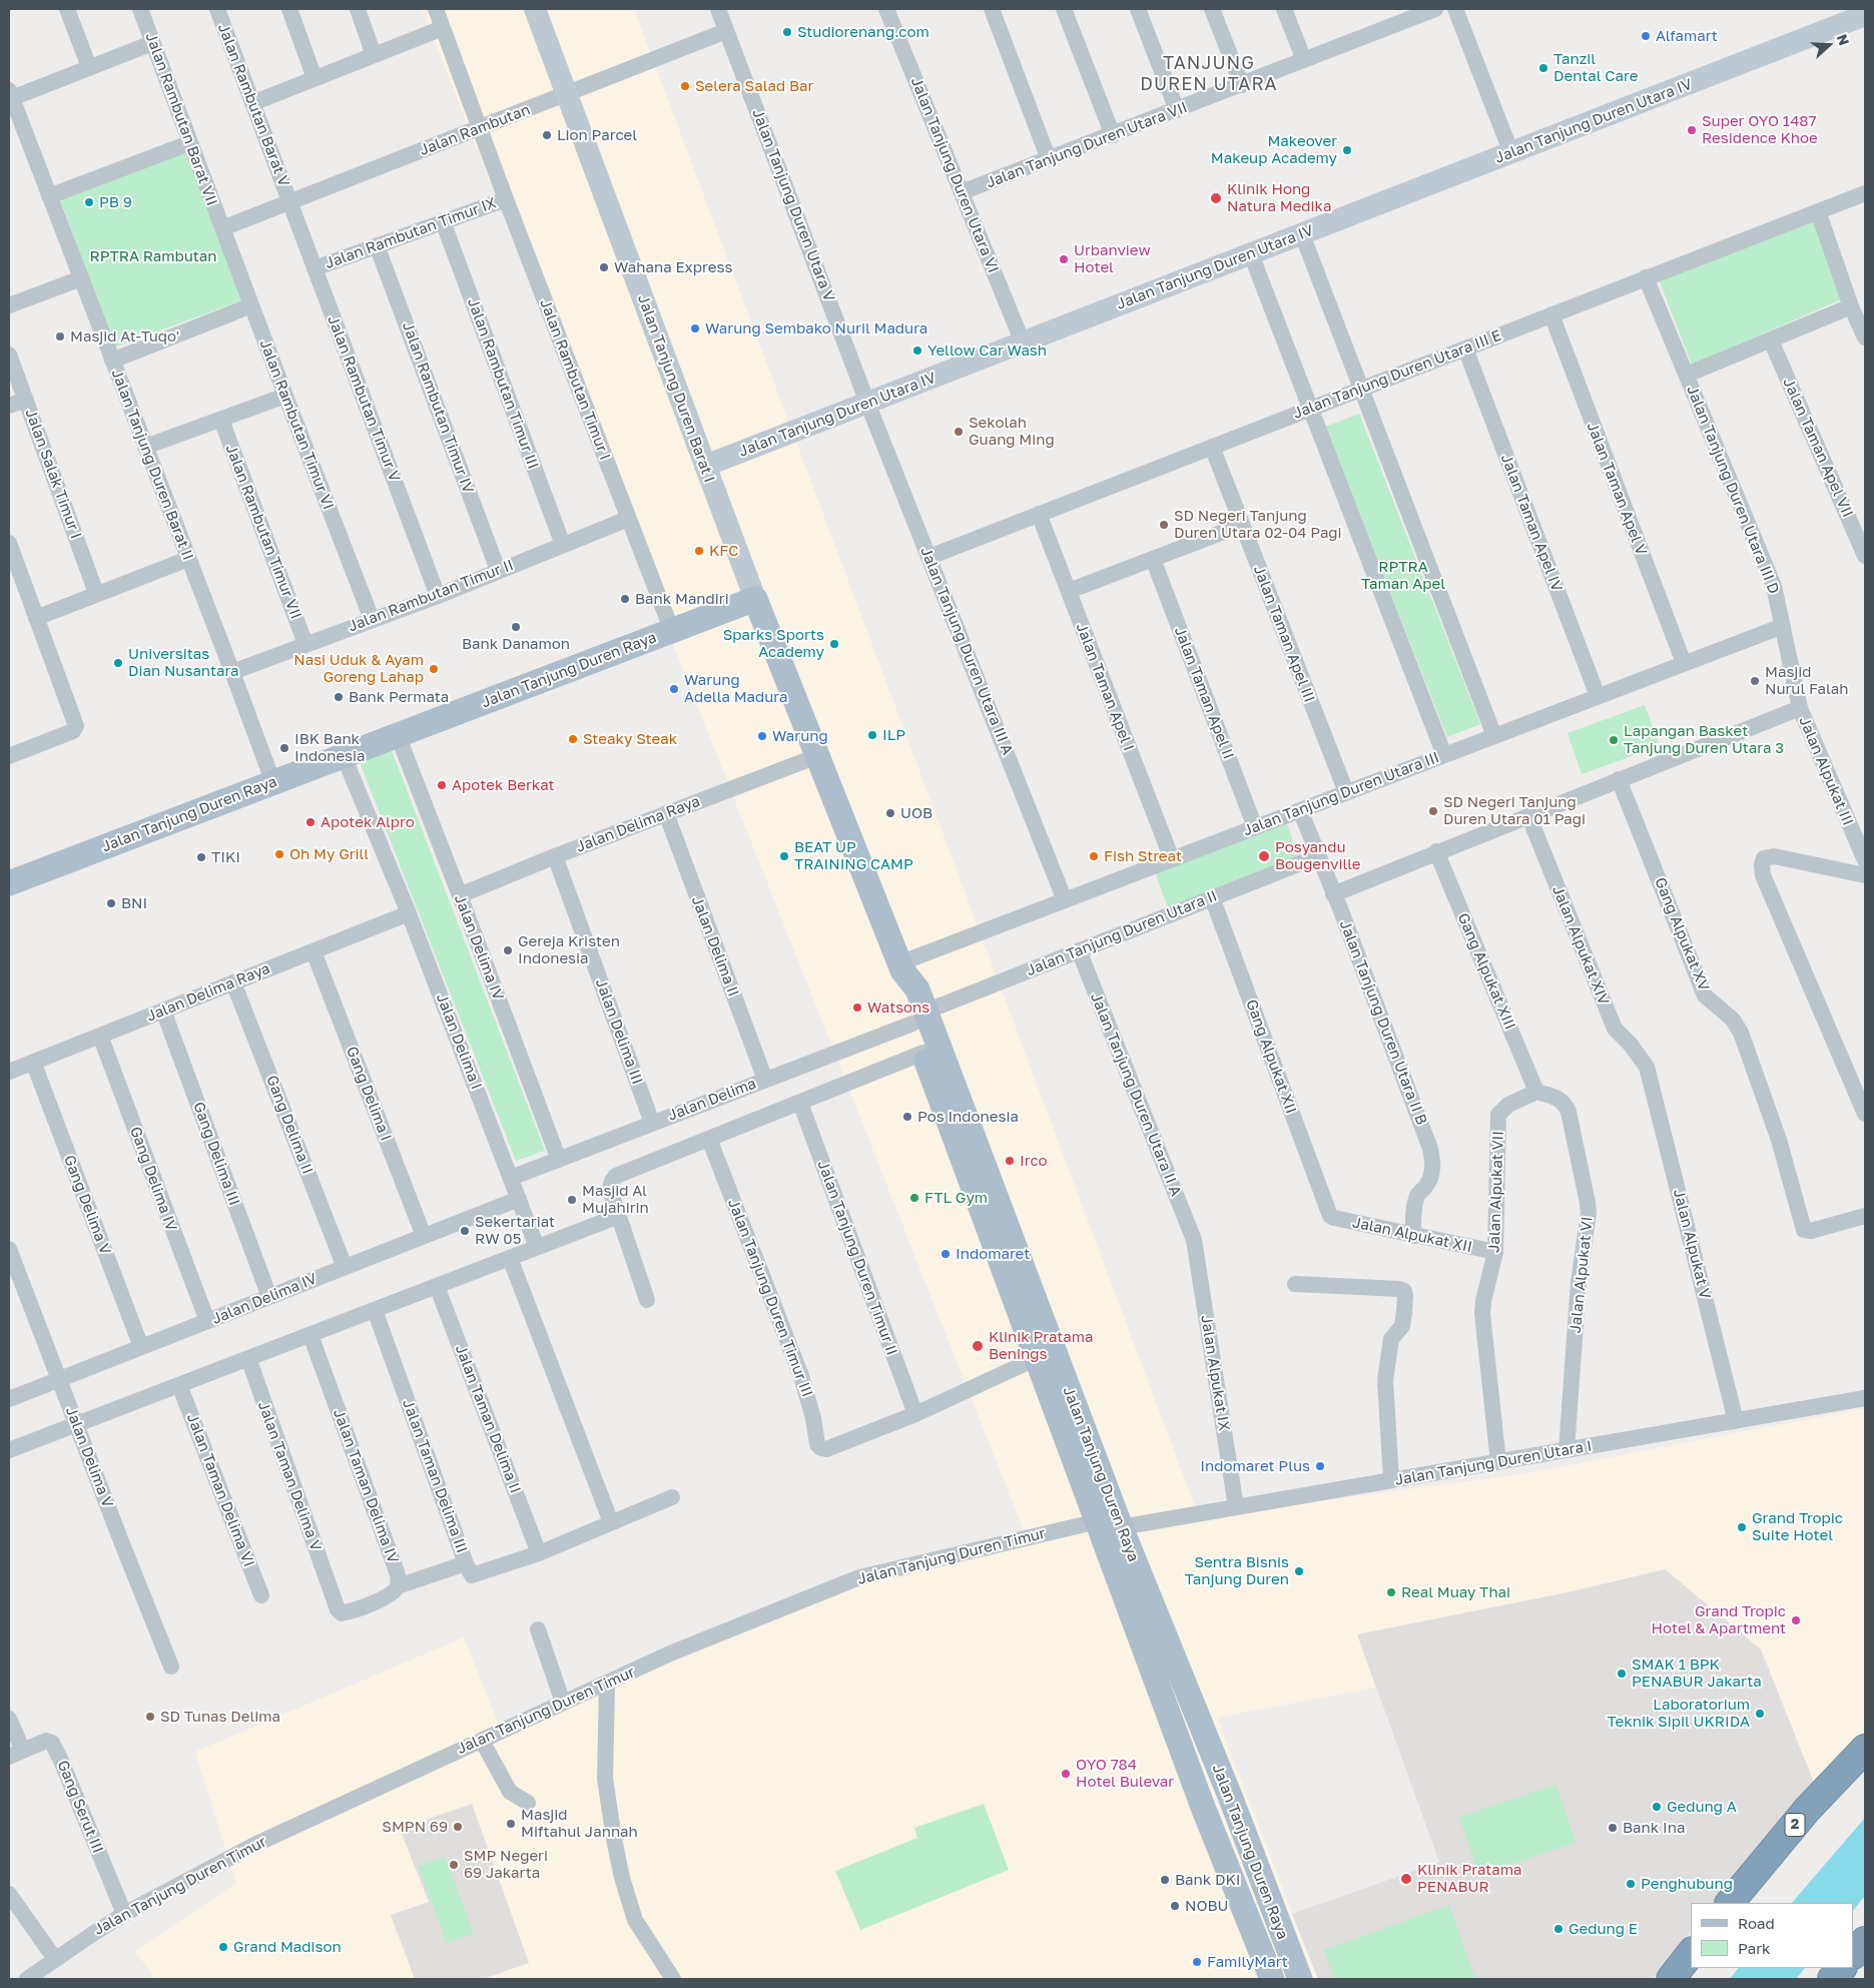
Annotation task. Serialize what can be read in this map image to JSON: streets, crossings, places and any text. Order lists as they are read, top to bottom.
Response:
{
  "streets": {
    "highway": ["2"],
    "main road": ["Jalan Tanjung Duren Raya"],
    "street": [
      "Jalan Rambutan Barat V",
      "Jalan Rambutan Barat VII",
      "Jalan Tanjung Duren Utara IV",
      "Jalan Rambutan",
      "Jalan Tanjung Duren Utara VII",
      "Jalan Tanjung Duren Utara VI",
      "Jalan Tanjung Duren Utara V",
      "Jalan Rambutan Timur IX",
      "Jalan Tanjung Duren Utara III E",
      "Jalan Rambutan Timur I",
      "Jalan Rambutan Timur III",
      "Jalan Tanjung Duren Barat I",
      "Jalan Rambutan Timur V",
      "Jalan Rambutan Timur IV",
      "Jalan Rambutan Timur VI",
      "Jalan Taman Apel VII",
      "Jalan Tanjung Duren Barat II",
      "Jalan Salak Timur I",
      "Jalan Taman Apel V",
      "Jalan Tanjung Duren Utara III D",
      "Jalan Taman Apel IV",
      "Jalan Rambutan Timur VII",
      "Jalan Rambutan Timur II",
      "Jalan Taman Apel III",
      "Jalan Tanjung Duren Utara III A",
      "Jalan Taman Apel I",
      "Jalan Taman Apel II",
      "Jalan Alpukat III",
      "Jalan Tanjung Duren Utara III",
      "Jalan Delima Raya",
      "Jalan Tanjung Duren Utara II",
      "Gang Alpukat XV",
      "Jalan Alpukat XIV",
      "Jalan Delima II",
      "Jalan Delima IV",
      "Gang Alpukat XIII",
      "Jalan Tanjung Duren Utara II B",
      "Jalan Delima III",
      "Jalan Delima I",
      "Gang Alpukat XII",
      "Gang Delima I",
      "Jalan Tanjung Duren Utara II A",
      "Jalan Delima",
      "Gang Delima II",
      "Gang Delima III",
      "Gang Delima IV",
      "Jalan Alpukat VII",
      "Gang Delima V",
      "Jalan Alpukat XII",
      "Jalan Alpukat V",
      "Jalan Tanjung Duren Timur II",
      "Jalan Alpukat VI",
      "Jalan Tanjung Duren Timur III",
      "Jalan Alpukat IX",
      "Jalan Taman Delima II",
      "Jalan Delima V",
      "Jalan Tanjung Duren Utara I",
      "Jalan Taman Delima V",
      "Jalan Taman Delima III",
      "Jalan Taman Delima IV",
      "Jalan Taman Delima VI",
      "Jalan Tanjung Duren Timur",
      "Gang Serut III"
    ]
  },
  "crossings": [
    ["Jalan Rambutan Barat V", "Jalan Rambutan"],
    ["Jalan Rambutan Barat V", "Jalan Rambutan Timur V"],
    ["Jalan Rambutan Barat VII", "Jalan Rambutan"],
    ["Jalan Rambutan Barat VII", "Jalan Rambutan Timur VI"],
    ["Jalan Tanjung Duren Utara IV", "Jalan Tanjung Duren Utara VI"],
    ["Jalan Tanjung Duren Utara IV", "Jalan Tanjung Duren Utara V"],
    ["Jalan Tanjung Duren Utara IV", "Jalan Tanjung Duren Barat I"],
    ["Jalan Tanjung Duren Utara IV", "Jalan Tanjung Duren Utara III A"],
    ["Jalan Rambutan", "Jalan Tanjung Duren Utara V"],
    ["Jalan Rambutan", "Jalan Rambutan Timur I"],
    ["Jalan Rambutan", "Jalan Tanjung Duren Barat I"],
    ["Jalan Rambutan", "Jalan Rambutan Timur V"],
    ["Jalan Rambutan", "Jalan Rambutan Timur VI"],
    ["Jalan Tanjung Duren Utara VII", "Jalan Tanjung Duren Utara VI"],
    ["Jalan Tanjung Duren Utara V", "Jalan Tanjung Duren Utara III A"],
    ["Jalan Rambutan Timur IX", "Jalan Rambutan Timur I"],
    ["Jalan Rambutan Timur IX", "Jalan Rambutan Timur III"],
    ["Jalan Rambutan Timur IX", "Jalan Rambutan Timur V"],
    ["Jalan Rambutan Timur IX", "Jalan Rambutan Timur IV"],
    ["Jalan Tanjung Duren Utara III E", "Jalan Taman Apel V"],
    ["Jalan Tanjung Duren Utara III E", "Jalan Tanjung Duren Utara III D"],
    ["Jalan Tanjung Duren Utara III E", "Jalan Taman Apel IV"],
    ["Jalan Tanjung Duren Utara III E", "Jalan Taman Apel III"],
    ["Jalan Tanjung Duren Utara III E", "Jalan Tanjung Duren Utara III A"],
    ["Jalan Tanjung Duren Utara III E", "Jalan Taman Apel I"],
    ["Jalan Rambutan Timur I", "Jalan Rambutan Timur II"],
    ["Jalan Rambutan Timur I", "Jalan Tanjung Duren Raya"],
    ["Jalan Rambutan Timur III", "Jalan Rambutan Timur II"],
    ["Jalan Tanjung Duren Barat I", "Jalan Tanjung Duren Raya"],
    ["Jalan Rambutan Timur V", "Jalan Rambutan Timur II"],
    ["Jalan Rambutan Timur IV", "Jalan Rambutan Timur II"],
    ["Jalan Rambutan Timur VI", "Jalan Rambutan Timur II"],
    ["Jalan Tanjung Duren Barat II", "Jalan Rambutan Timur II"],
    ["Jalan Tanjung Duren Barat II", "Jalan Tanjung Duren Raya"],
    ["Jalan Taman Apel V", "Jalan Tanjung Duren Utara III"],
    ["Jalan Tanjung Duren Utara III D", "Jalan Alpukat III"],
    ["Jalan Tanjung Duren Utara III D", "Jalan Tanjung Duren Utara III"],
    ["Jalan Taman Apel IV", "Jalan Tanjung Duren Utara III"],
    ["Jalan Rambutan Timur VII", "Jalan Rambutan Timur II"],
    ["Jalan Taman Apel III", "Jalan Tanjung Duren Utara III"],
    ["Jalan Tanjung Duren Utara III A", "Jalan Tanjung Duren Utara III"],
    ["Jalan Tanjung Duren Raya", "Jalan Tanjung Duren Utara III"],
    ["Jalan Tanjung Duren Raya", "Jalan Delima Raya"],
    ["Jalan Tanjung Duren Raya", "Jalan Tanjung Duren Utara II"],
    ["Jalan Tanjung Duren Raya", "Jalan Delima IV"],
    ["Jalan Tanjung Duren Raya", "Jalan Delima I"],
    ["Jalan Tanjung Duren Raya", "Jalan Delima"],
    ["Jalan Tanjung Duren Raya", "Jalan Tanjung Duren Utara I"],
    ["Jalan Tanjung Duren Raya", "Jalan Tanjung Duren Timur"],
    ["Jalan Taman Apel I", "Jalan Tanjung Duren Utara III"],
    ["Jalan Taman Apel II", "Jalan Tanjung Duren Utara III"],
    ["Jalan Tanjung Duren Utara III", "Jalan Tanjung Duren Utara II B"],
    ["Jalan Delima Raya", "Jalan Delima II"],
    ["Jalan Delima Raya", "Jalan Delima IV"],
    ["Jalan Delima Raya", "Jalan Delima III"],
    ["Jalan Delima Raya", "Jalan Delima I"],
    ["Jalan Delima Raya", "Gang Delima I"],
    ["Jalan Delima Raya", "Gang Delima II"],
    ["Jalan Delima Raya", "Gang Delima III"],
    ["Jalan Delima Raya", "Gang Delima IV"],
    ["Jalan Delima Raya", "Gang Delima V"],
    ["Jalan Tanjung Duren Utara II", "Jalan Tanjung Duren Utara II B"],
    ["Jalan Tanjung Duren Utara II", "Gang Alpukat XII"],
    ["Jalan Tanjung Duren Utara II", "Jalan Tanjung Duren Utara II A"],
    ["Jalan Tanjung Duren Utara II", "Jalan Delima"],
    ["Jalan Alpukat XIV", "Jalan Alpukat V"],
    ["Jalan Delima II", "Jalan Delima"],
    ["Jalan Delima IV", "Jalan Delima I"],
    ["Jalan Delima IV", "Gang Delima I"],
    ["Jalan Delima IV", "Jalan Delima"],
    ["Jalan Delima IV", "Gang Delima II"],
    ["Jalan Delima IV", "Gang Delima III"],
    ["Jalan Delima IV", "Gang Delima IV"],
    ["Jalan Delima IV", "Gang Delima V"],
    ["Jalan Delima IV", "Jalan Delima V"],
    ["Gang Alpukat XIII", "Jalan Alpukat VII"],
    ["Gang Alpukat XIII", "Jalan Alpukat VI"],
    ["Jalan Tanjung Duren Utara II B", "Jalan Alpukat XII"],
    ["Jalan Delima III", "Jalan Delima"],
    ["Jalan Delima I", "Jalan Delima"],
    ["Gang Alpukat XII", "Jalan Alpukat XII"],
    ["Jalan Tanjung Duren Utara II A", "Jalan Alpukat IX"],
    ["Jalan Alpukat VII", "Jalan Alpukat XII"],
    ["Jalan Alpukat VII", "Jalan Alpukat VI"],
    ["Jalan Alpukat VII", "Jalan Tanjung Duren Utara I"],
    ["Jalan Alpukat V", "Jalan Tanjung Duren Utara I"],
    ["Jalan Tanjung Duren Timur II", "Jalan Tanjung Duren Timur III"],
    ["Jalan Alpukat VI", "Jalan Tanjung Duren Utara I"],
    ["Jalan Alpukat IX", "Jalan Tanjung Duren Utara I"],
    ["Jalan Taman Delima II", "Jalan Taman Delima III"],
    ["Jalan Tanjung Duren Utara I", "Jalan Tanjung Duren Timur"],
    ["Jalan Taman Delima V", "Jalan Taman Delima IV"],
    ["Jalan Tanjung Duren Timur", "Gang Serut III"]
  ],
  "districts": ["TANJUNG DUREN UTARA"],
  "parks": ["RPTRA Rambutan", "RPTRA Taman Apel"],
  "places": [
    "Studiorenang.com",
    "Alfamart",
    "Tanzil Dental Care",
    "Selera Salad Bar",
    "Super OYO 1487 Residence Khoe",
    "Lion Parcel",
    "Makeover Makeup Academy",
    "Klinik Hong Natura Medika",
    "PB 9",
    "Urbanview Hotel",
    "Wahana Express",
    "Warung Sembako Nuril Madura",
    "Masjid At-Tuqo'",
    "Yellow Car Wash",
    "Sekolah Guang Ming",
    "SD Negeri Tanjung Duren Utara 02-04 Pagi",
    "KFC",
    "Bank Mandiri",
    "Bank Danamon",
    "Sparks Sports Academy",
    "Universitas Dian Nusantara",
    "Nasi Uduk & Ayam Goreng Lahap",
    "Masjid Nurul Falah",
    "Warung Adella Madura",
    "Bank Permata",
    "ILP",
    "Warung",
    "Steaky Steak",
    "Lapangan Basket Tanjung Duren Utara 3",
    "IBK Bank Indonesia",
    "Apotek Berkat",
    "SD Negeri Tanjung Duren Utara 01 Pagi",
    "UOB",
    "Apotek Alpro",
    "Oh My Grill",
    "BEAT UP TRAINING CAMP",
    "Fish Streat",
    "Posyandu Bougenville",
    "TIKI",
    "BNI",
    "Gereja Kristen Indonesia",
    "Watsons",
    "Pos Indonesia",
    "Irco",
    "FTL Gym",
    "Masjid Al Mujahirin",
    "Sekertariat RW 05",
    "Indomaret",
    "Klinik Pratama Benings",
    "Indomaret Plus",
    "Grand Tropic Suite Hotel",
    "Sentra Bisnis Tanjung Duren",
    "Real Muay Thai",
    "Grand Tropic Hotel & Apartment",
    "SMAK 1 BPK PENABUR Jakarta",
    "Laboratorium Teknik Sipil UKRIDA",
    "SD Tunas Delima",
    "OYO 784 Hotel Bulevar",
    "Gedung A",
    "Masjid Miftahul Jannah",
    "SMPN 69",
    "Bank Ina",
    "SMP Negeri 69 Jakarta",
    "Klinik Pratama PENABUR",
    "Bank DKI",
    "Penghubung",
    "NOBU",
    "Gedung E",
    "Grand Madison",
    "FamilyMart"
  ],
  "legend": ["Road", "Park"],
  "north": "right"
}
